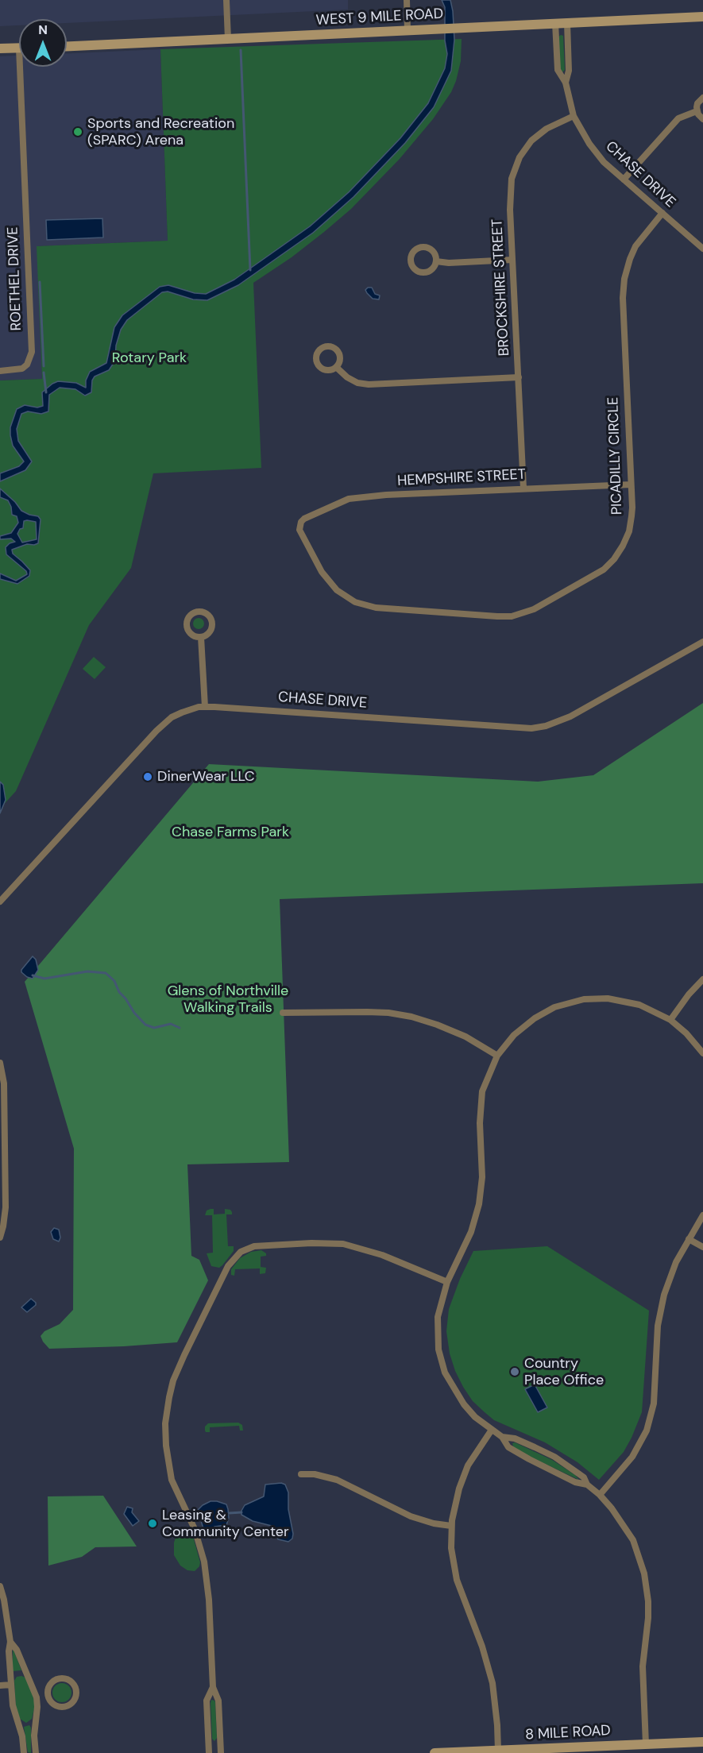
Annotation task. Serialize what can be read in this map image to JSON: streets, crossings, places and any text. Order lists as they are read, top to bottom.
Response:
{
  "streets": {
    "street": [
      "WEST 9 MILE ROAD",
      "CHASE DRIVE",
      "ROETHEL DRIVE",
      "BROCKSHIRE STREET",
      "PICADILLY CIRCLE",
      "HEMPSHIRE STREET",
      "8 MILE ROAD"
    ]
  },
  "crossings": [
    ["WEST 9 MILE ROAD", "CHASE DRIVE"],
    ["CHASE DRIVE", "BROCKSHIRE STREET"],
    ["CHASE DRIVE", "PICADILLY CIRCLE"],
    ["BROCKSHIRE STREET", "HEMPSHIRE STREET"],
    ["PICADILLY CIRCLE", "HEMPSHIRE STREET"]
  ],
  "parks": ["Rotary Park", "Chase Farms Park", "Glens of Northville Walking Trails"],
  "places": [
    "Sports and Recreation (SPARC) Arena",
    "DinerWear LLC",
    "Country Place Office",
    "Leasing & Community Center"
  ],
  "north": "top"
}
